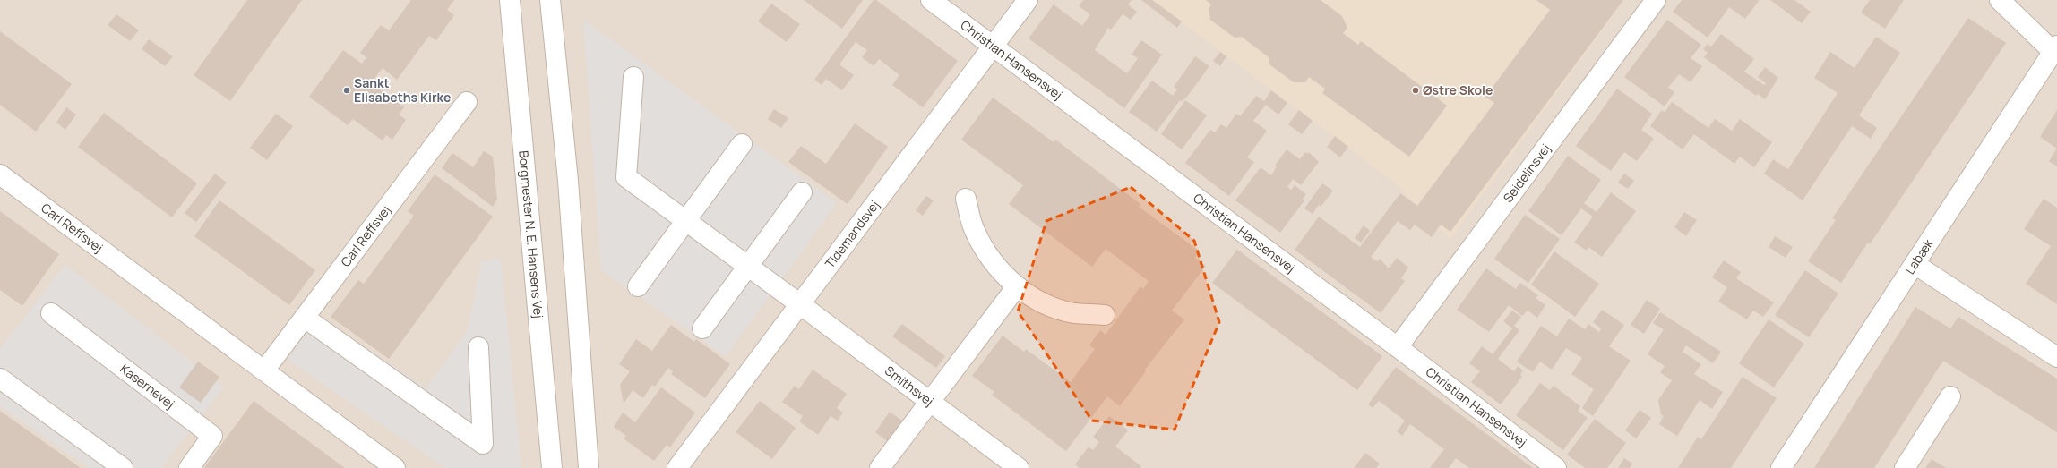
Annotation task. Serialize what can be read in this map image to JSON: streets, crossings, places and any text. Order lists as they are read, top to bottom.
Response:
{
  "streets": {
    "street": [
      "Christian Hansensvej",
      "Seidelinsvej",
      "Carl Reffsvej",
      "Tidemandsvej",
      "Borgmester N. E. Hansens Vej",
      "Labæk",
      "Smithsvej",
      "Kasernevej"
    ]
  },
  "crossings": [
    ["Christian Hansensvej", "Seidelinsvej"],
    ["Christian Hansensvej", "Tidemandsvej"],
    ["Tidemandsvej", "Smithsvej"]
  ],
  "places": ["Sankt Elisabeths Kirke", "Østre Skole"]
}
